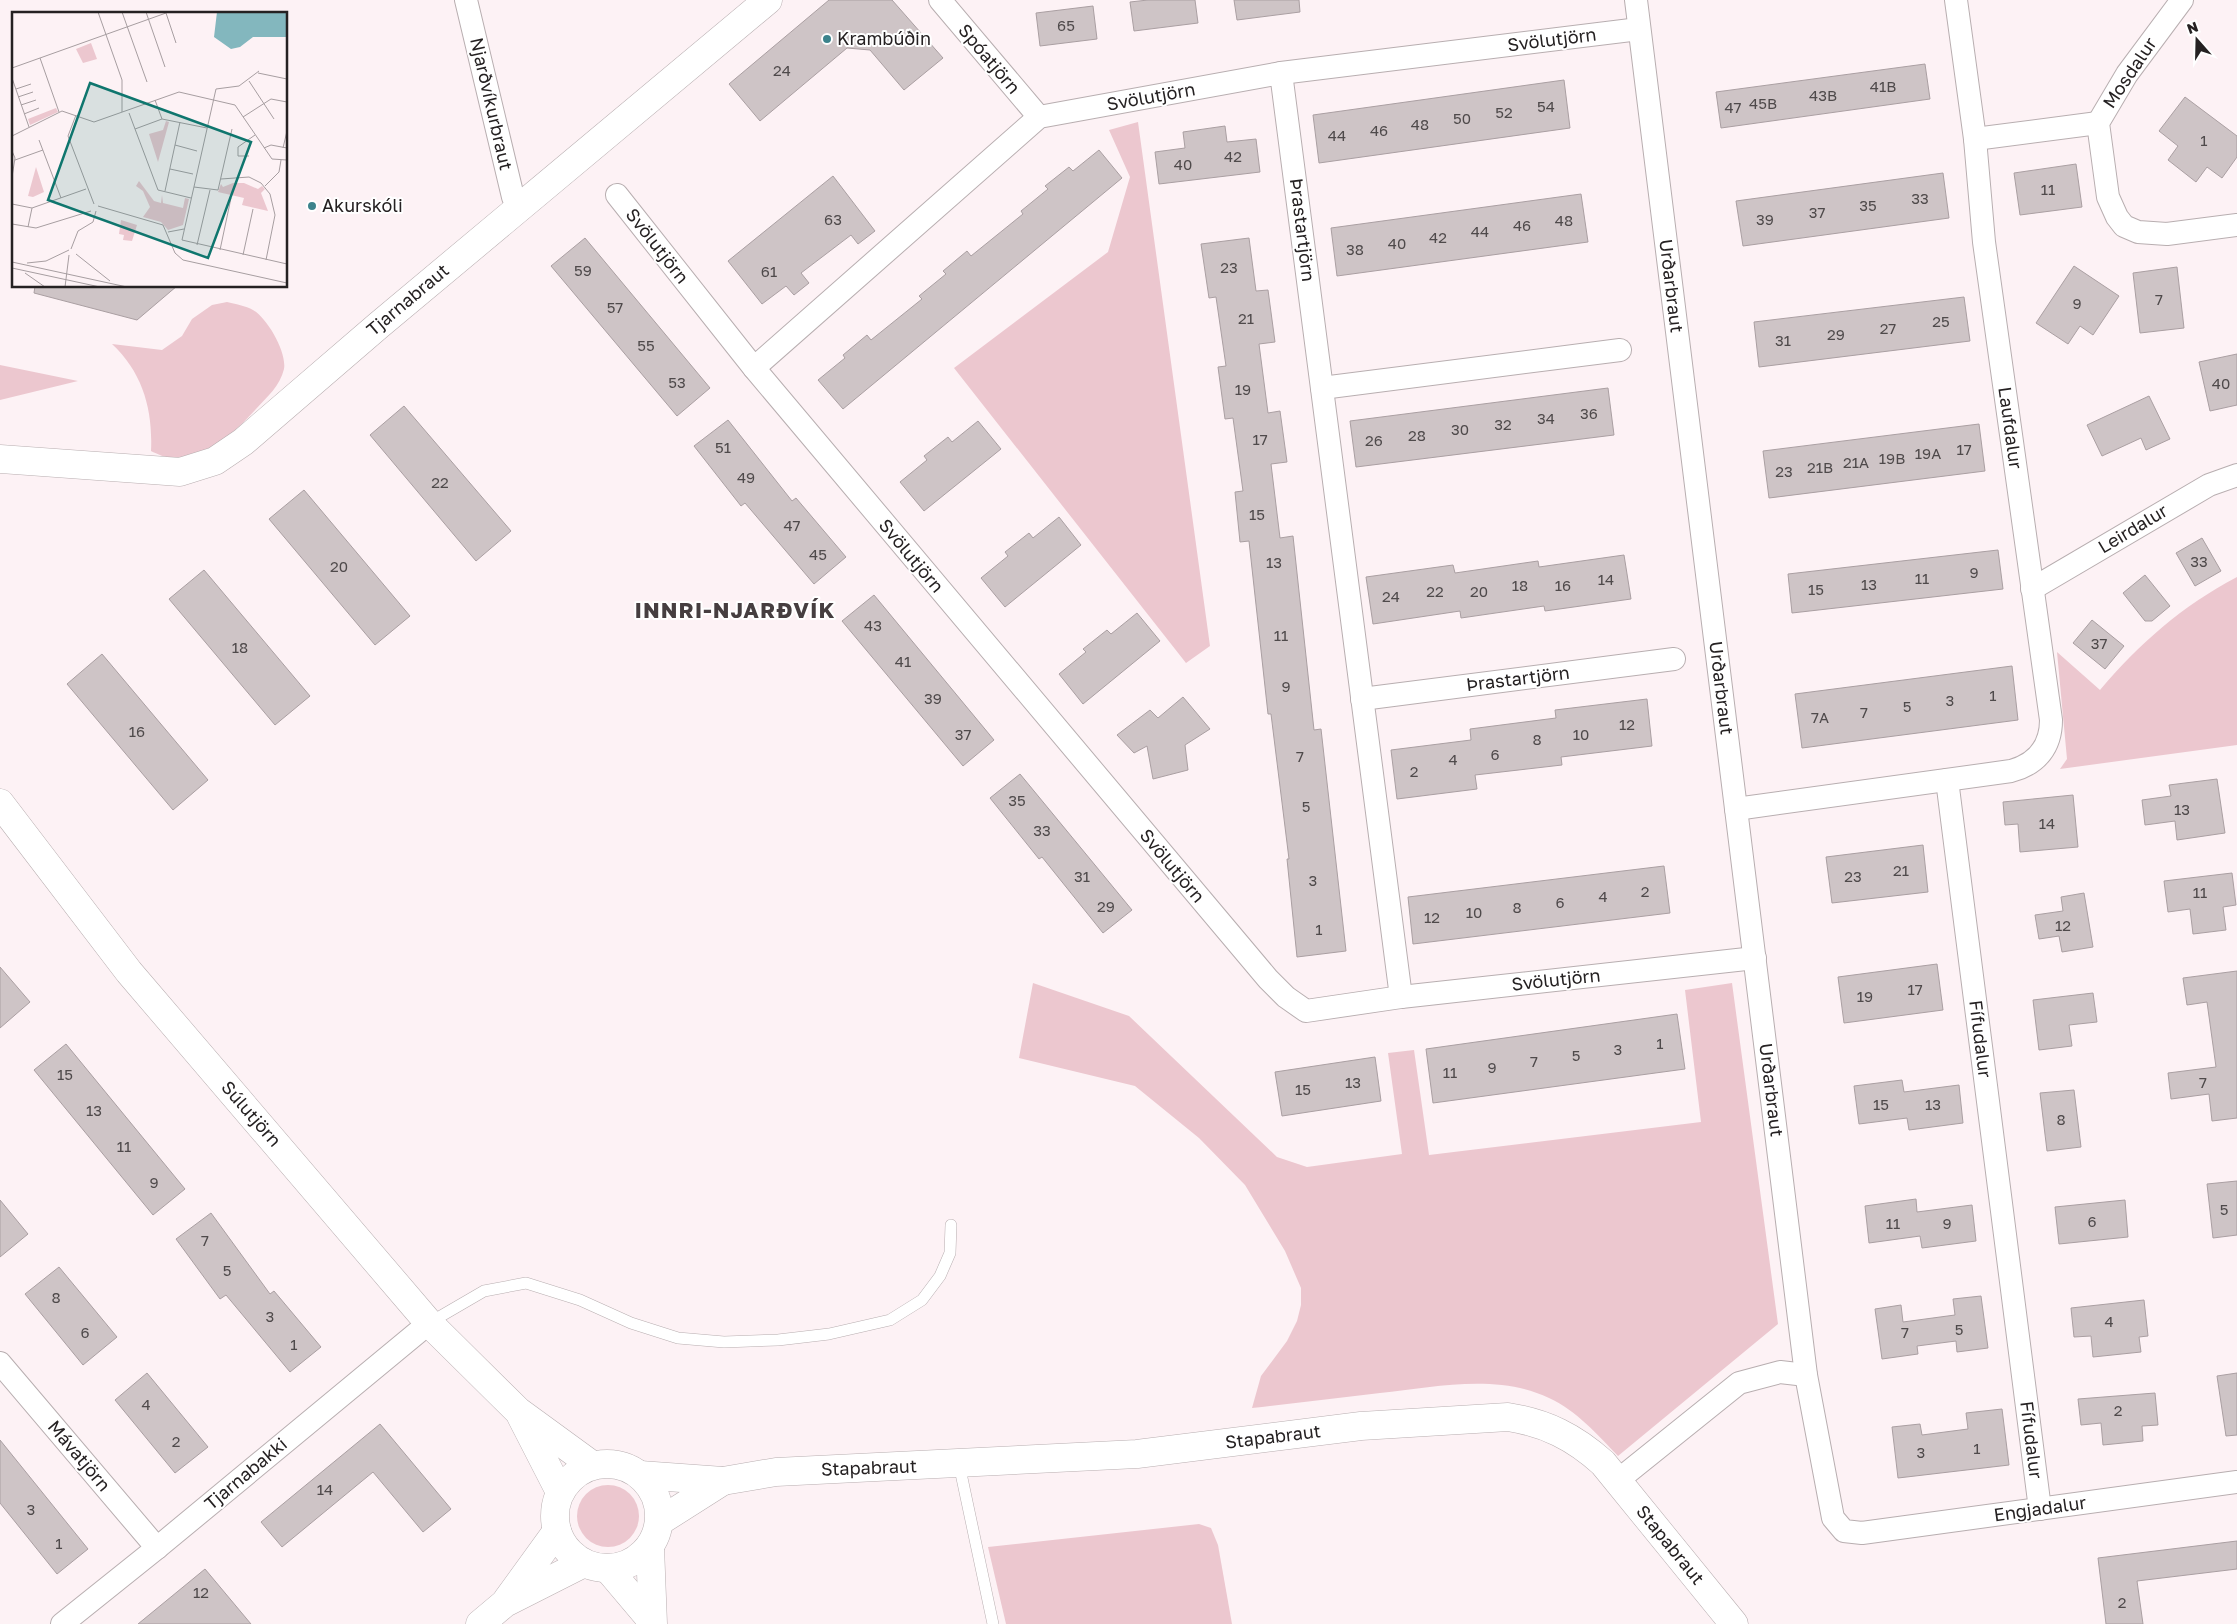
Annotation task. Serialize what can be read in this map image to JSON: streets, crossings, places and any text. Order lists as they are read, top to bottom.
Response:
{
  "streets": {
    "street": [
      "Svölutjörn",
      "Spóatjörn",
      "Mosdalur",
      "Njarðvíkurbraut",
      "Þrastartjörn",
      "Urðarbraut",
      "Tjarnabraut",
      "Laufdalur",
      "Leirdalur",
      "Fífudalur",
      "Súlutjörn",
      "Stapabraut",
      "Mávatjörn",
      "Tjarnabakki",
      "Engjadalur"
    ]
  },
  "crossings": [
    ["Svölutjörn", "Spóatjörn"],
    ["Svölutjörn", "Þrastartjörn"],
    ["Svölutjörn", "Urðarbraut"],
    ["Mosdalur", "Laufdalur"],
    ["Njarðvíkurbraut", "Tjarnabraut"],
    ["Urðarbraut", "Engjadalur"],
    ["Laufdalur", "Leirdalur"],
    ["Laufdalur", "Fífudalur"],
    ["Fífudalur", "Engjadalur"],
    ["Súlutjörn", "Stapabraut"],
    ["Súlutjörn", "Tjarnabakki"],
    ["Mávatjörn", "Tjarnabakki"]
  ],
  "districts": ["INNRI-NJARÐVÍK"],
  "places": ["Krambúðin", "Akurskóli"],
  "house_numbers": [
    "65",
    "24",
    "41B",
    "43B",
    "45B",
    "54",
    "47",
    "52",
    "50",
    "48",
    "46",
    "44",
    "1",
    "42",
    "40",
    "11",
    "33",
    "35",
    "37",
    "63",
    "39",
    "48",
    "46",
    "44",
    "42",
    "40",
    "38",
    "23",
    "59",
    "61",
    "7",
    "9",
    "57",
    "21",
    "25",
    "27",
    "29",
    "31",
    "55",
    "53",
    "40",
    "19",
    "36",
    "34",
    "32",
    "30",
    "28",
    "17",
    "26",
    "51",
    "17",
    "19A",
    "19B",
    "21A",
    "21B",
    "23",
    "49",
    "22",
    "15",
    "47",
    "45",
    "33",
    "13",
    "20",
    "9",
    "11",
    "14",
    "13",
    "18",
    "16",
    "15",
    "22",
    "20",
    "24",
    "43",
    "11",
    "37",
    "18",
    "41",
    "9",
    "1",
    "39",
    "3",
    "5",
    "7",
    "7A",
    "12",
    "16",
    "37",
    "10",
    "8",
    "6",
    "7",
    "4",
    "2",
    "35",
    "5",
    "13",
    "14",
    "33",
    "21",
    "31",
    "23",
    "3",
    "2",
    "11",
    "4",
    "6",
    "29",
    "8",
    "10",
    "12",
    "12",
    "1",
    "17",
    "19",
    "1",
    "3",
    "5",
    "7",
    "9",
    "11",
    "15",
    "13",
    "7",
    "15",
    "15",
    "13",
    "13",
    "8",
    "11",
    "9",
    "5",
    "6",
    "11",
    "9",
    "7",
    "5",
    "8",
    "3",
    "4",
    "5",
    "6",
    "7",
    "1",
    "4",
    "2",
    "2",
    "1",
    "3",
    "14",
    "3",
    "1",
    "12",
    "2"
  ],
  "north": "top"
}
